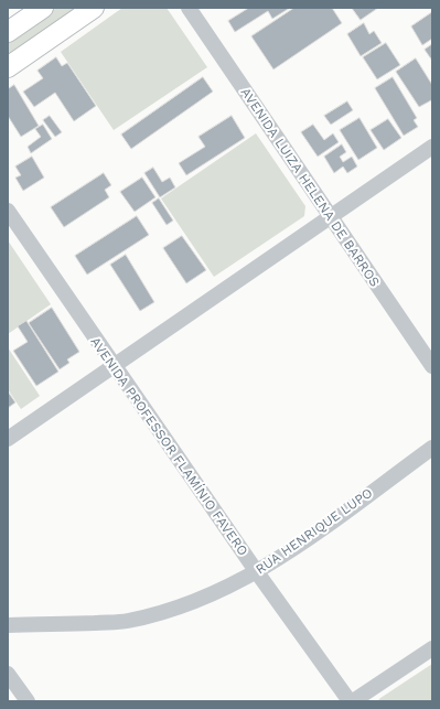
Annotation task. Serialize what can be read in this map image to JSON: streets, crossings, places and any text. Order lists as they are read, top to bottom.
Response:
{
  "streets": {
    "street": ["AVENIDA LUIZA HELENA DE BARROS", "AVENIDA PROFESSOR FLAMÍNIO FAVERO", "RUA HENRIQUE LUPO"]
  },
  "crossings": [
    ["AVENIDA PROFESSOR FLAMÍNIO FAVERO", "RUA HENRIQUE LUPO"]
  ]
}
